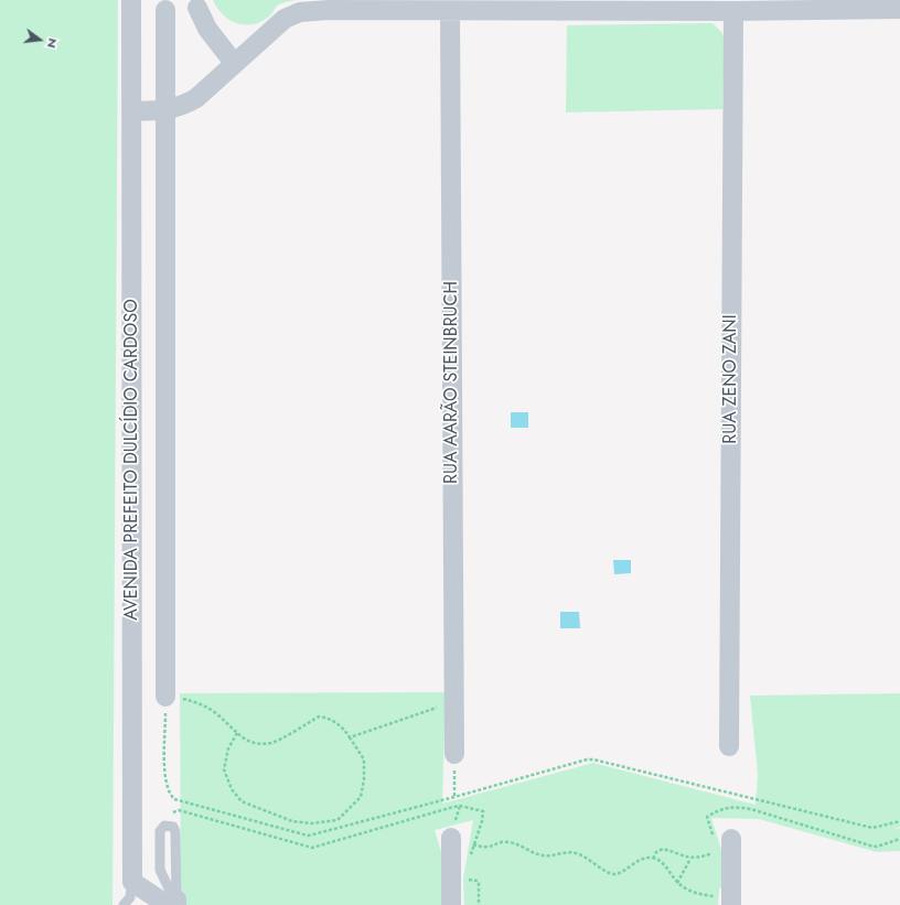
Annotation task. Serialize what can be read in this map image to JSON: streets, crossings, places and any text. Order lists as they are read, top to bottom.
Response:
{
  "streets": {
    "street": ["RUA ZENO ZANI", "RUA AARÃO STEINBRUCH", "AVENIDA PREFEITO DULCÍDIO CARDOSO"]
  },
  "north": "right"
}
